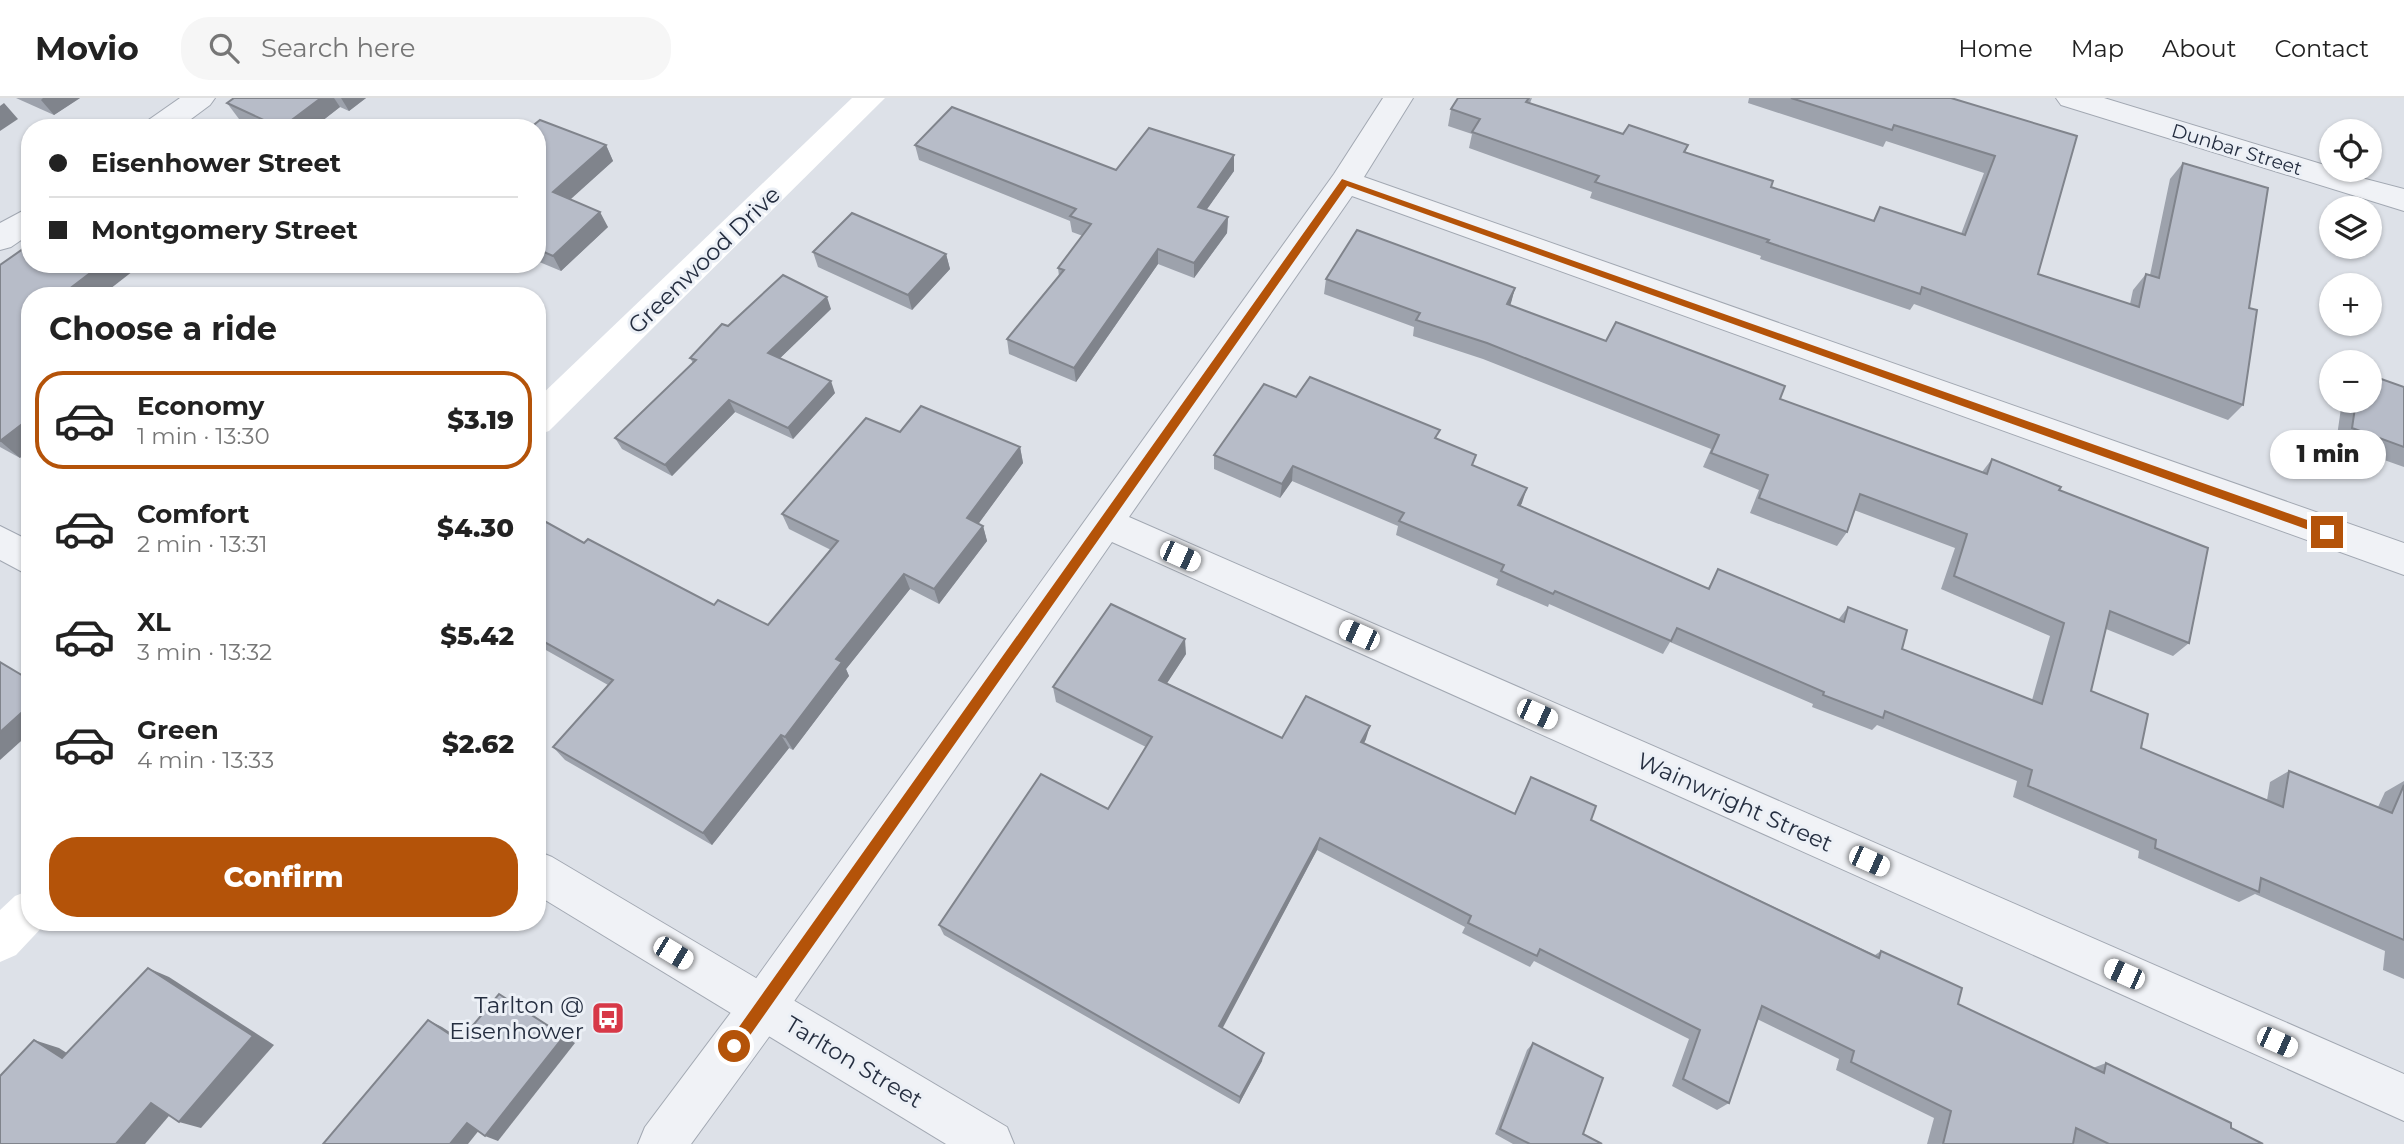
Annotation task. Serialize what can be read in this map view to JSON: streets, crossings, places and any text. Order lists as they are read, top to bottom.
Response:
{
  "streets": {
    "main road": ["Greenwood Drive"],
    "street": ["Dunbar Street", "Wainwright Street", "Tarlton Street"]
  },
  "places": {
    "bus stop": ["Tarlton @ Eisenhower"]
  },
  "page": {
    "header": "Movio",
    "search": "Search here",
    "nav": [
      "Home",
      "Map",
      "About",
      "Contact"
    ],
    "map_buttons": ["+", "−"],
    "banner": ["Eisenhower Street", "Montgomery Street"],
    "heading": "Choose a ride",
    "list": [
      {
        "name": "Economy",
        "note": "1 min · 13:30",
        "value": "$3.19"
      },
      {
        "name": "Comfort",
        "note": "2 min · 13:31",
        "value": "$4.30"
      },
      {
        "name": "XL",
        "note": "3 min · 13:32",
        "value": "$5.42"
      },
      {
        "name": "Green",
        "note": "4 min · 13:33",
        "value": "$2.62"
      }
    ],
    "bubble": "1 min",
    "buttons": "Confirm"
  }
}
